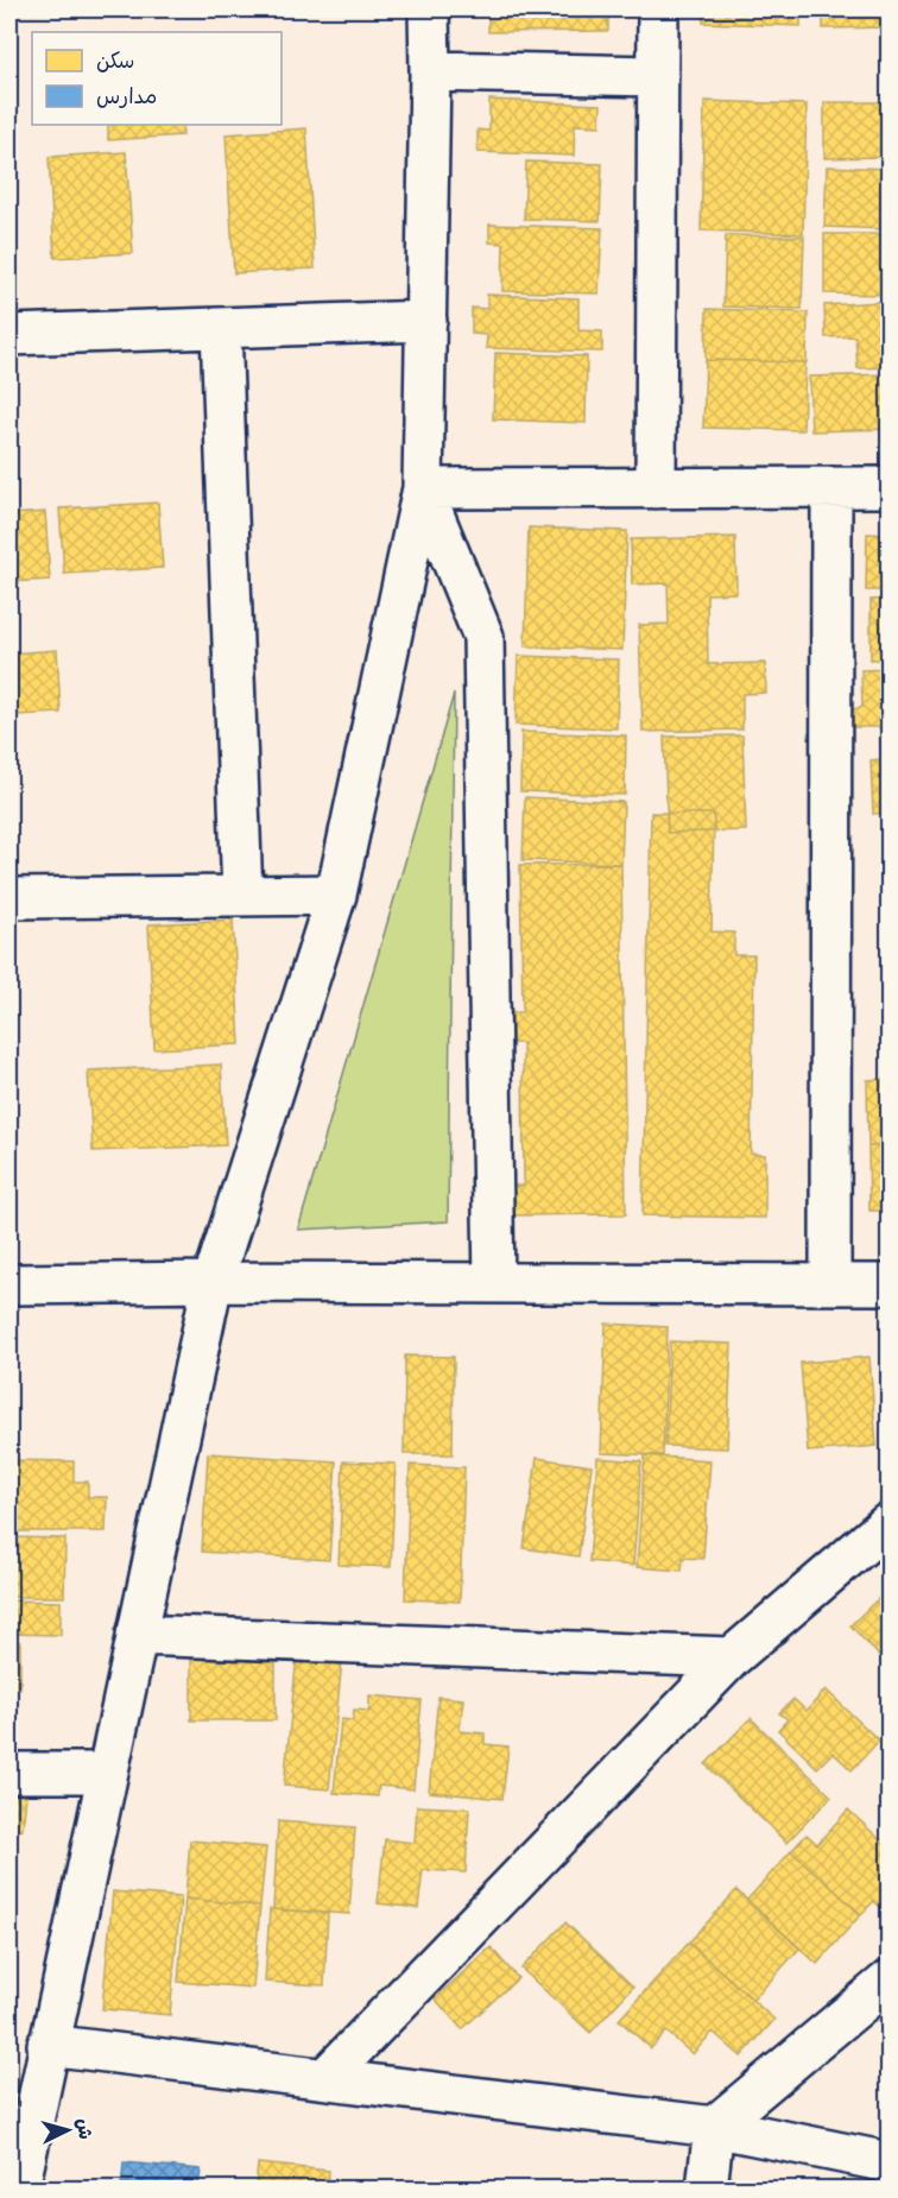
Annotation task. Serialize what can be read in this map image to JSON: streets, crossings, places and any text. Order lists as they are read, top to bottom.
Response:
{
  "legend": ["سكن", "مدارس"],
  "north": "right"
}
